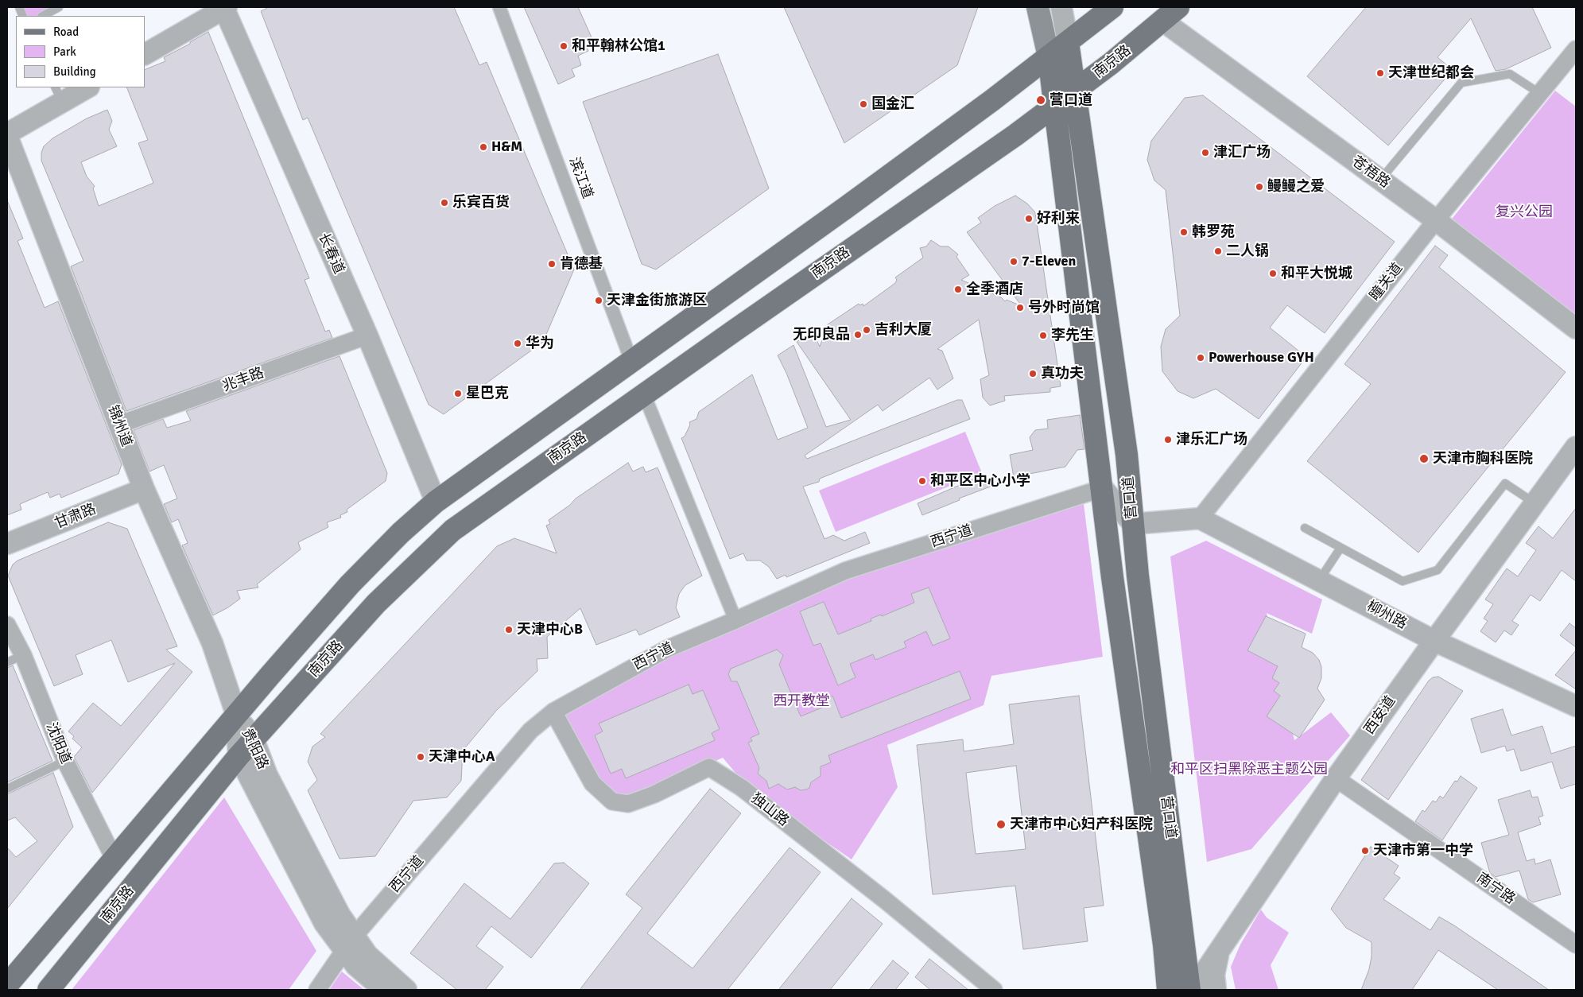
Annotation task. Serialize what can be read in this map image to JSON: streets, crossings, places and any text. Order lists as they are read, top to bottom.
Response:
{
  "streets": {
    "main road": ["南京路", "营口道"],
    "street": [
      "苍梧路",
      "滨江道",
      "长春道",
      "瞳关道",
      "兆丰路",
      "锦州道",
      "甘肃路",
      "西宁道",
      "柳州路",
      "西安道",
      "沈阳道",
      "贵阳路",
      "独山路",
      "南宁路"
    ]
  },
  "crossings": [
    ["南京路", "苍梧路"],
    ["南京路", "营口道"],
    ["南京路", "贵阳路"],
    ["苍梧路", "瞳关道"],
    ["长春道", "兆丰路"],
    ["瞳关道", "柳州路"],
    ["兆丰路", "锦州道"],
    ["锦州道", "甘肃路"],
    ["锦州道", "贵阳路"],
    ["营口道", "西宁道"],
    ["营口道", "西安道"],
    ["西宁道", "贵阳路"],
    ["西宁道", "独山路"],
    ["柳州路", "西安道"],
    ["西安道", "南宁路"]
  ],
  "parks": ["复兴公园", "西开教堂", "和平区扫黑除恶主题公园"],
  "places": [
    "和平翰林公馆1",
    "天津世纪都会",
    "营口道",
    "国金汇",
    "H&M",
    "津汇广场",
    "鳗鳗之爱",
    "乐宾百货",
    "好利来",
    "韩罗苑",
    "二人锅",
    "7-Eleven",
    "肯德基",
    "和平大悦城",
    "全季酒店",
    "天津金街旅游区",
    "号外时尚馆",
    "吉利大厦",
    "无印良品",
    "李先生",
    "华为",
    "Powerhouse GYH",
    "真功夫",
    "星巴克",
    "津乐汇广场",
    "天津市胸科医院",
    "和平区中心小学",
    "天津中心B",
    "天津中心A",
    "天津市中心妇产科医院",
    "天津市第一中学"
  ],
  "legend": ["Road", "Park", "Building"]
}
